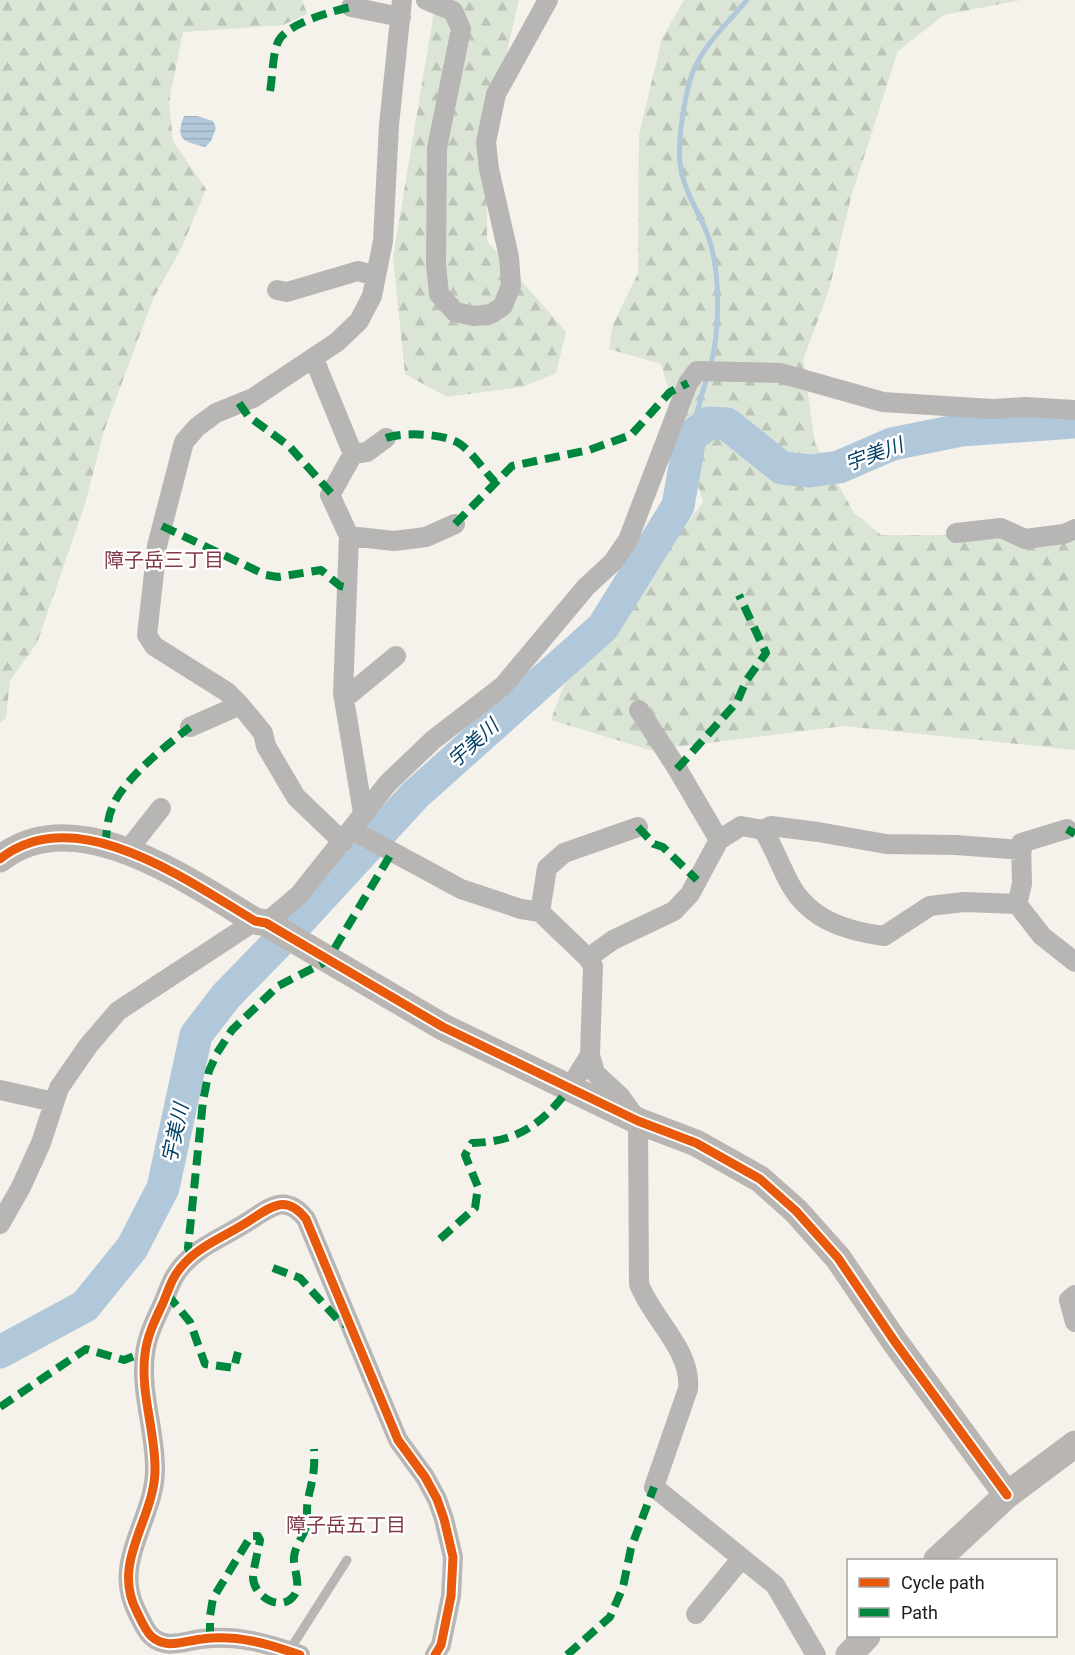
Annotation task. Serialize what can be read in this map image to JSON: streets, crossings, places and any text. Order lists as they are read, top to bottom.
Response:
{
  "districts": ["障子岳三丁目", "障子岳五丁目"],
  "water": ["宇美川"],
  "legend": ["Cycle path", "Path"]
}
